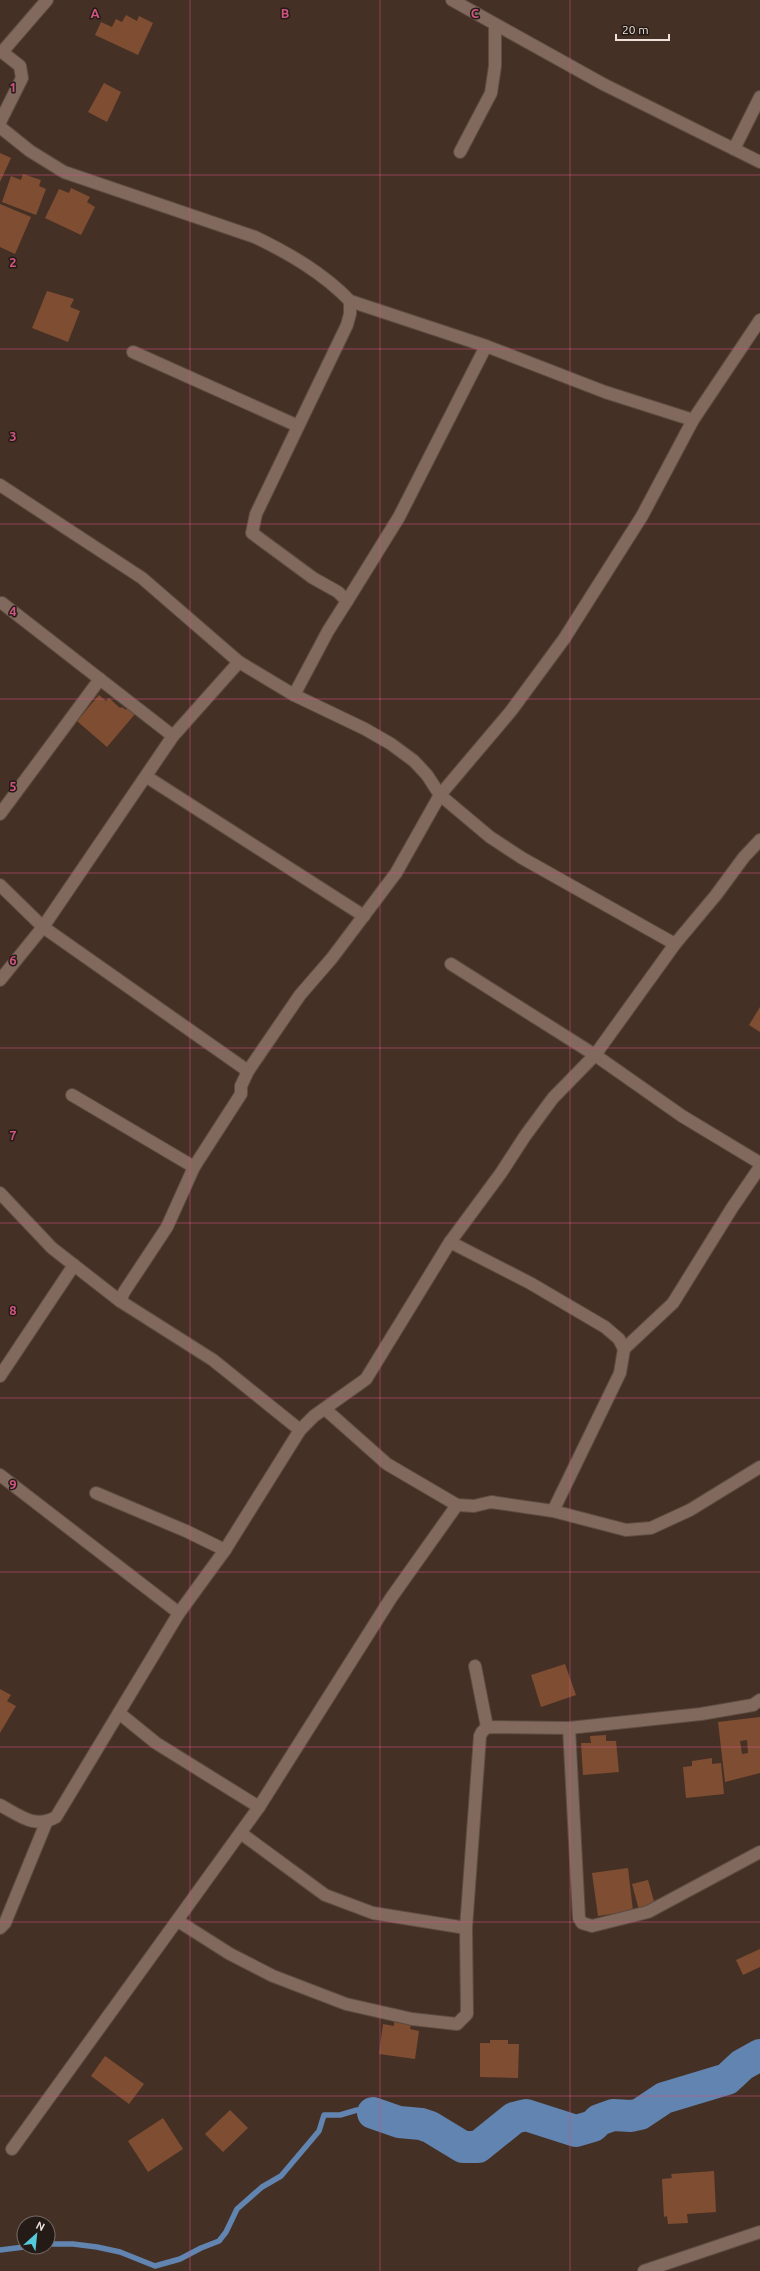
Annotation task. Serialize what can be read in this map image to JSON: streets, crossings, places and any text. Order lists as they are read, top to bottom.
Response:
{
  "scale_bar": "20 m",
  "north": "top right",
  "grid": {
    "columns": ["A", "B", "C"],
    "rows": [
      "1",
      "2",
      "3",
      "4",
      "5",
      "6",
      "7",
      "8",
      "9"
    ]
  }
}
